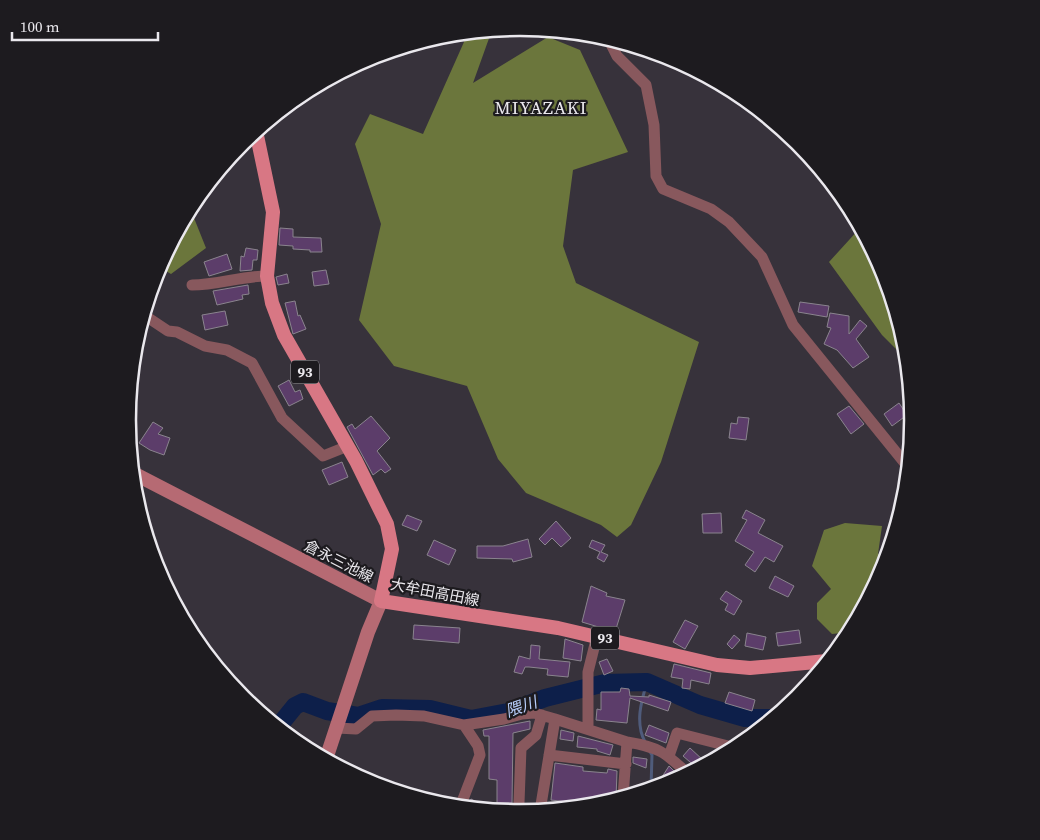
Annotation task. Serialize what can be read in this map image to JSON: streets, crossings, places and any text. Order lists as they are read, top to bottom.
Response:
{
  "streets": {
    "main road": ["93", "倉永三池線", "大牟田高田線"]
  },
  "crossings": [
    ["倉永三池線", "大牟田高田線"]
  ],
  "districts": ["MIYAZAKI"],
  "water": ["隈川"],
  "scale_bar": "100 m"
}
